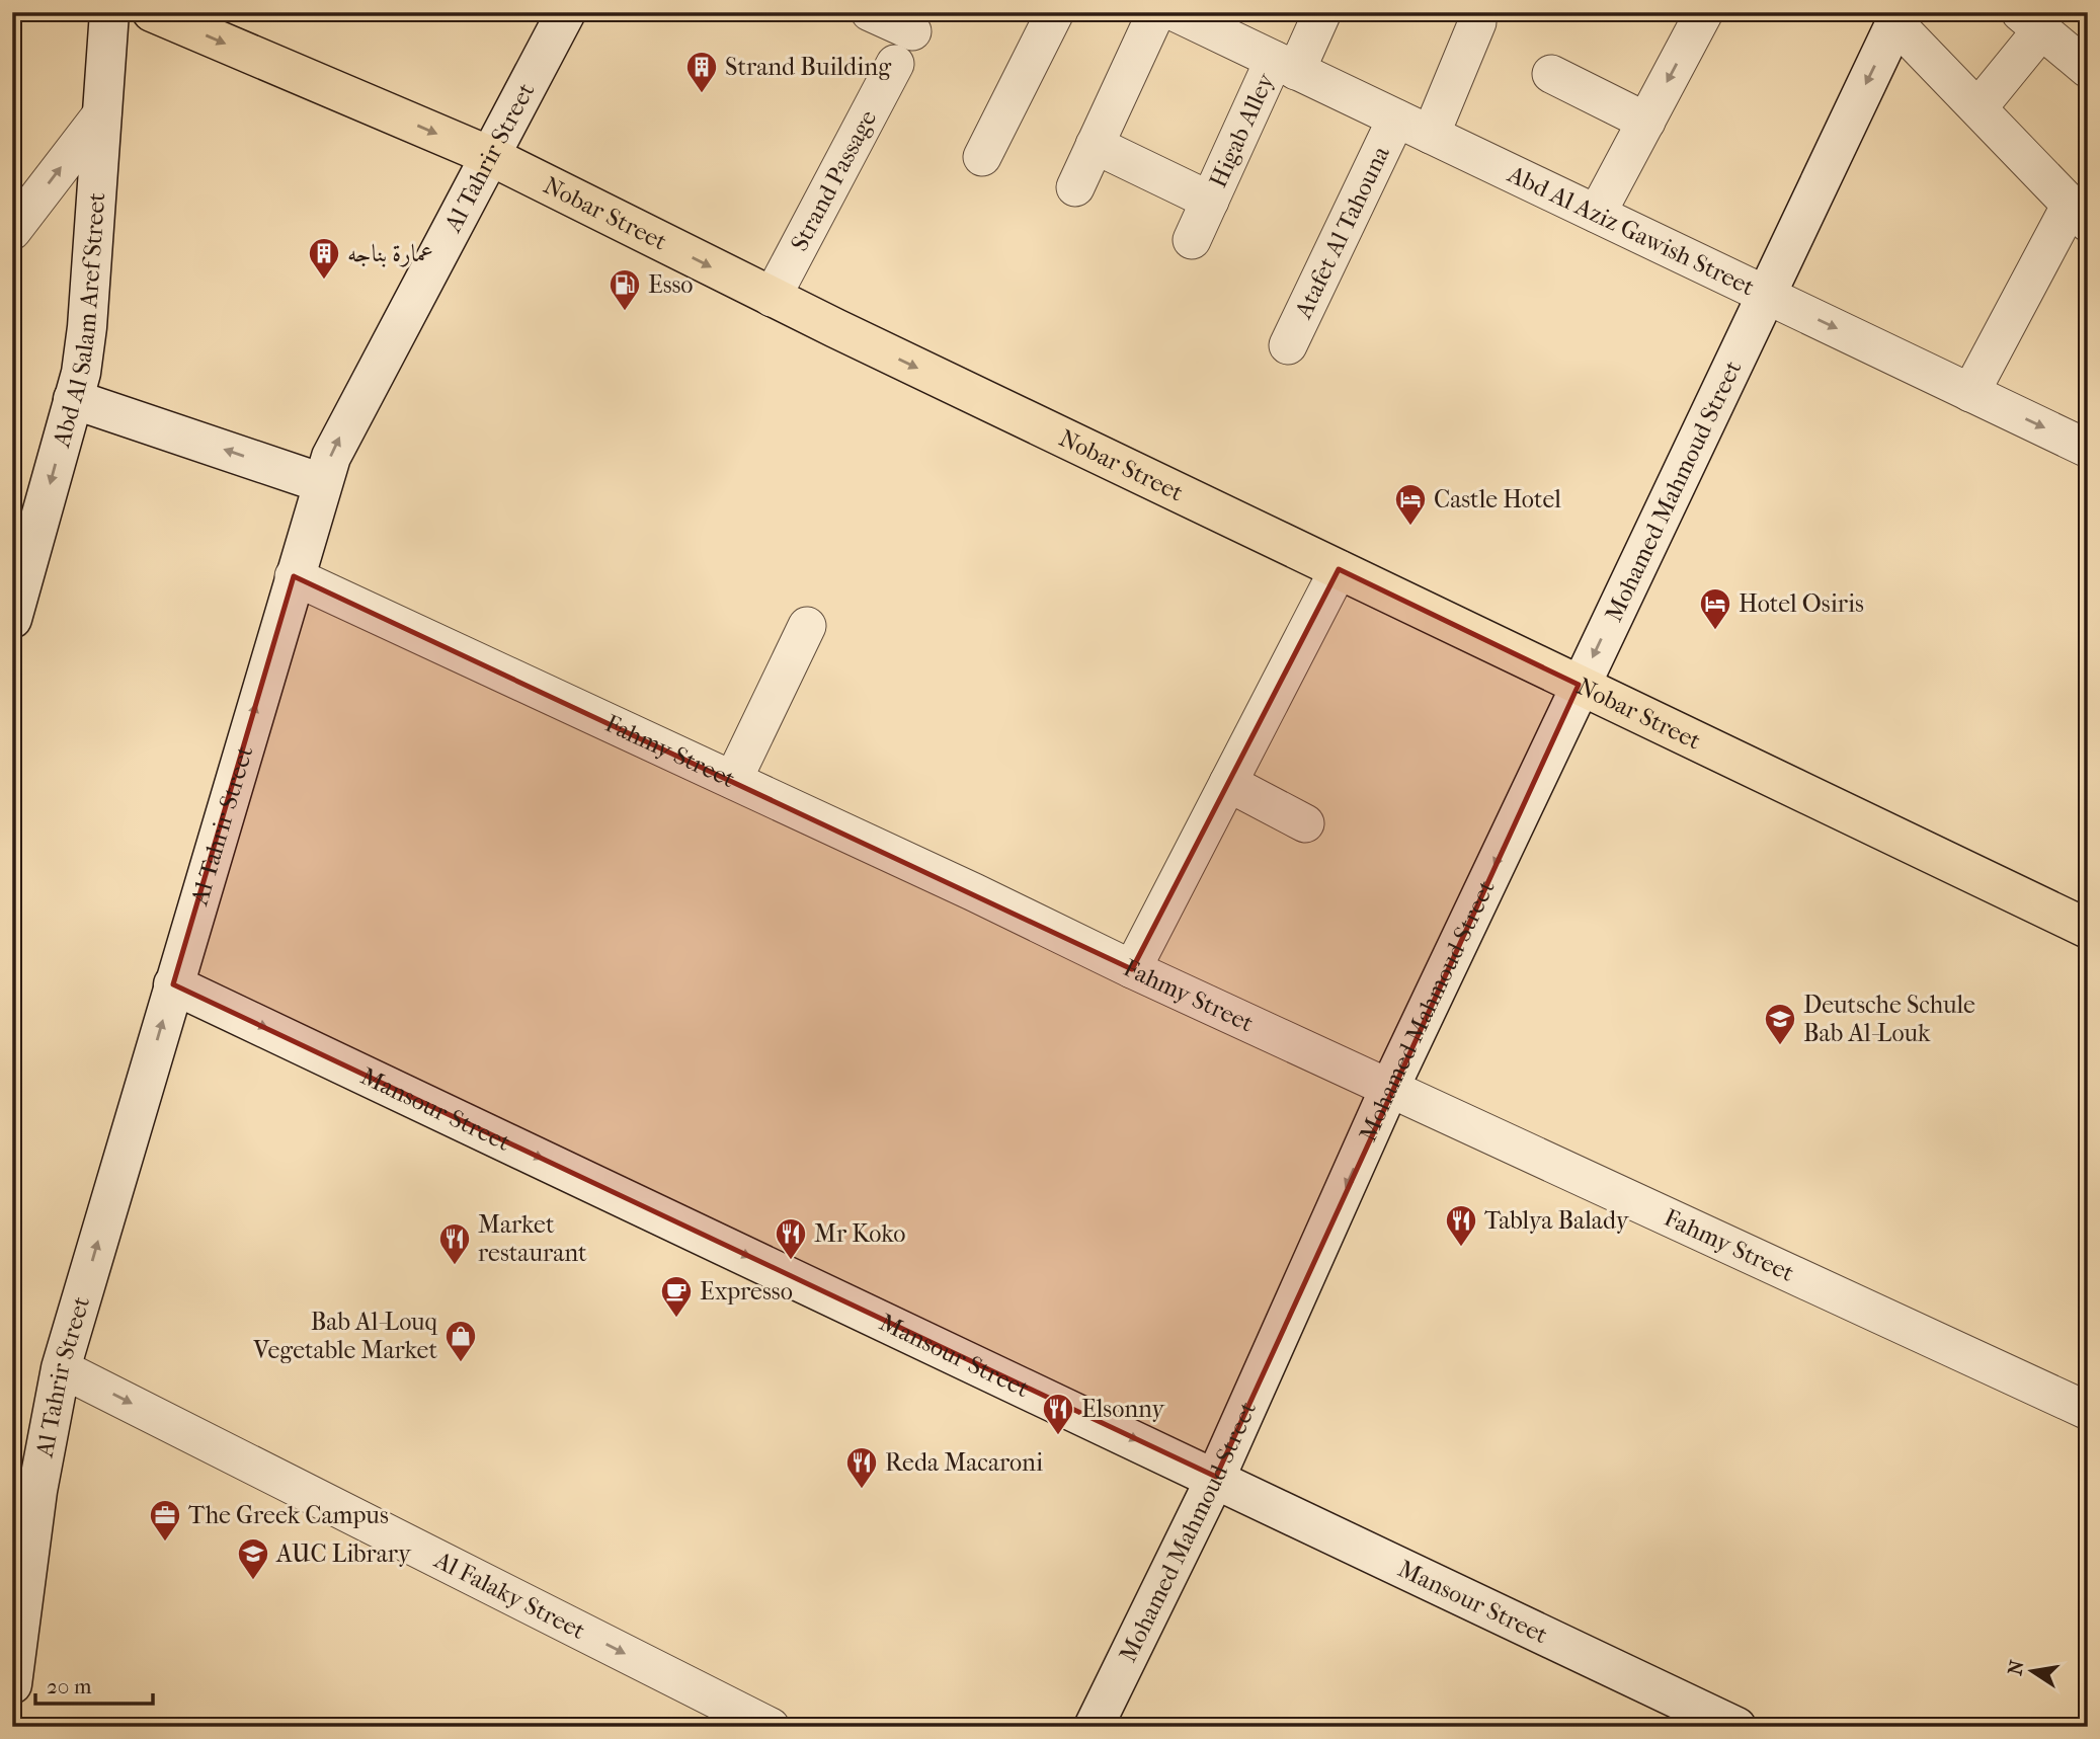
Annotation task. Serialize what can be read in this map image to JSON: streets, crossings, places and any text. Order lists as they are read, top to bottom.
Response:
{
  "streets": {
    "main road": ["Nobar Street"],
    "street": [
      "Higab Alley",
      "Al Tahrir Street",
      "Strand Passage",
      "Abd Al Aziz Gawish Street",
      "Atafet Al Tahouna",
      "Abd Al Salam Aref Street",
      "Mohamed Mahmoud Street",
      "Fahmy Street",
      "Mansour Street",
      "Al Falaky Street"
    ]
  },
  "crossings": [
    ["Higab Alley", "Abd Al Aziz Gawish Street"],
    ["Al Tahrir Street", "Nobar Street"],
    ["Al Tahrir Street", "Fahmy Street"],
    ["Al Tahrir Street", "Mansour Street"],
    ["Al Tahrir Street", "Al Falaky Street"],
    ["Strand Passage", "Nobar Street"],
    ["Nobar Street", "Mohamed Mahmoud Street"],
    ["Abd Al Aziz Gawish Street", "Atafet Al Tahouna"],
    ["Abd Al Aziz Gawish Street", "Mohamed Mahmoud Street"],
    ["Mohamed Mahmoud Street", "Fahmy Street"],
    ["Mohamed Mahmoud Street", "Mansour Street"]
  ],
  "one_way": [
    "Al Tahrir Street",
    "Nobar Street",
    "Abd Al Salam Aref Street",
    "Mansour Street",
    "Al Falaky Street"
  ],
  "places": {
    "building": ["Strand Building", "عمارة بناجه"],
    "fuel station": ["Esso"],
    "hotel": ["Castle Hotel", "Hotel Osiris"],
    "school or university": ["Deutsche Schule Bab Al-Louk", "AUC Library"],
    "restaurant": [
      "Tablya Balady",
      "Mr Koko",
      "Market restaurant",
      "Elsonny",
      "Reda Macaroni"
    ],
    "cafe": ["Expresso"],
    "shop": ["Bab Al-Louq Vegetable Market"],
    "office": ["The Greek Campus"]
  },
  "scale_bar": "20 m",
  "north": "left"
}
